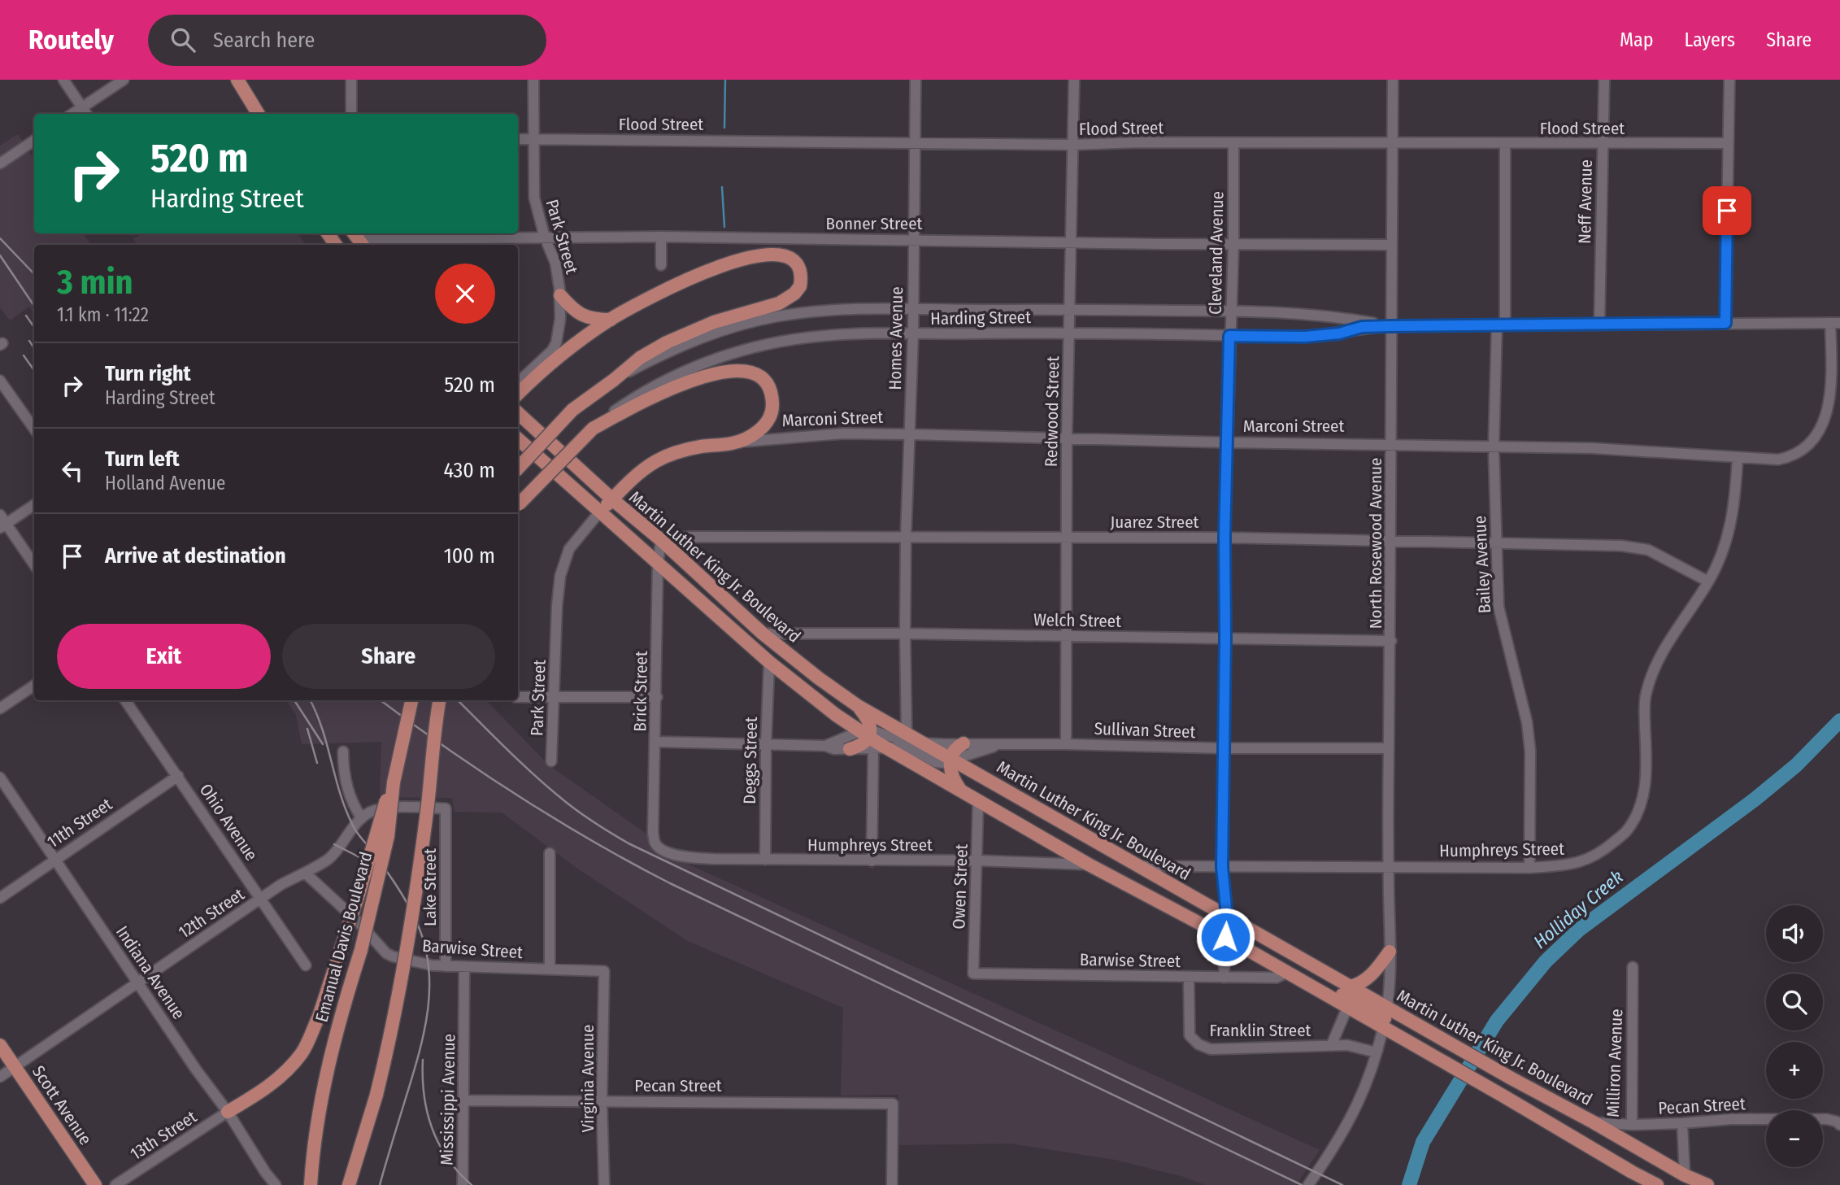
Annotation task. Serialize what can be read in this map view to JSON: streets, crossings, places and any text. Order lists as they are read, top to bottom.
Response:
{
  "streets": {
    "main road": [
      "Marconi Street",
      "Martin Luther King Jr. Boulevard",
      "Emanual Davis Boulevard",
      "Scott Avenue"
    ],
    "street": [
      "Flood Street",
      "Neff Avenue",
      "Bonner Street",
      "Park Street",
      "Cleveland Avenue",
      "Harding Street",
      "Homes Avenue",
      "Redwood Street",
      "Juarez Street",
      "North Rosewood Avenue",
      "Bailey Avenue",
      "Welch Street",
      "Brick Street",
      "Sullivan Street",
      "Deggs Street",
      "Ohio Avenue",
      "11th Street",
      "Humphreys Street",
      "Owen Street",
      "Lake Street",
      "12th Street",
      "Barwise Street",
      "Indiana Avenue",
      "Franklin Street",
      "Milliron Avenue",
      "Virginia Avenue",
      "Pecan Street",
      "Mississippi Avenue",
      "13th Street"
    ]
  },
  "crossings": [
    ["Flood Street", "Neff Avenue"],
    ["Flood Street", "Park Street"],
    ["Flood Street", "Cleveland Avenue"],
    ["Flood Street", "Homes Avenue"],
    ["Flood Street", "Redwood Street"],
    ["Flood Street", "North Rosewood Avenue"],
    ["Flood Street", "Bailey Avenue"],
    ["Neff Avenue", "Harding Street"],
    ["Bonner Street", "Park Street"],
    ["Bonner Street", "Cleveland Avenue"],
    ["Bonner Street", "Homes Avenue"],
    ["Bonner Street", "Redwood Street"],
    ["Bonner Street", "North Rosewood Avenue"],
    ["Park Street", "Marconi Street"],
    ["Park Street", "Martin Luther King Jr. Boulevard"],
    ["Cleveland Avenue", "Harding Street"],
    ["Cleveland Avenue", "Marconi Street"],
    ["Cleveland Avenue", "Juarez Street"],
    ["Cleveland Avenue", "Martin Luther King Jr. Boulevard"],
    ["Cleveland Avenue", "Welch Street"],
    ["Cleveland Avenue", "Sullivan Street"],
    ["Cleveland Avenue", "Humphreys Street"],
    ["Cleveland Avenue", "Barwise Street"],
    ["Harding Street", "Homes Avenue"],
    ["Harding Street", "Redwood Street"],
    ["Harding Street", "Marconi Street"],
    ["Harding Street", "North Rosewood Avenue"],
    ["Harding Street", "Bailey Avenue"],
    ["Homes Avenue", "Marconi Street"],
    ["Homes Avenue", "Juarez Street"],
    ["Homes Avenue", "Martin Luther King Jr. Boulevard"],
    ["Homes Avenue", "Welch Street"],
    ["Redwood Street", "Marconi Street"],
    ["Redwood Street", "Juarez Street"],
    ["Redwood Street", "Welch Street"],
    ["Redwood Street", "Sullivan Street"],
    ["Marconi Street", "North Rosewood Avenue"],
    ["Marconi Street", "Bailey Avenue"],
    ["Marconi Street", "Martin Luther King Jr. Boulevard"],
    ["Marconi Street", "Humphreys Street"],
    ["Juarez Street", "North Rosewood Avenue"],
    ["Juarez Street", "Bailey Avenue"],
    ["Juarez Street", "Martin Luther King Jr. Boulevard"],
    ["Juarez Street", "Brick Street"],
    ["Juarez Street", "Humphreys Street"],
    ["North Rosewood Avenue", "Martin Luther King Jr. Boulevard"],
    ["North Rosewood Avenue", "Welch Street"],
    ["North Rosewood Avenue", "Sullivan Street"],
    ["North Rosewood Avenue", "Humphreys Street"],
    ["North Rosewood Avenue", "Franklin Street"],
    ["Bailey Avenue", "Humphreys Street"],
    ["Martin Luther King Jr. Boulevard", "Welch Street"],
    ["Martin Luther King Jr. Boulevard", "Brick Street"],
    ["Martin Luther King Jr. Boulevard", "Sullivan Street"],
    ["Martin Luther King Jr. Boulevard", "Deggs Street"],
    ["Martin Luther King Jr. Boulevard", "Humphreys Street"],
    ["Martin Luther King Jr. Boulevard", "Owen Street"],
    ["Martin Luther King Jr. Boulevard", "Barwise Street"],
    ["Martin Luther King Jr. Boulevard", "Milliron Avenue"],
    ["Brick Street", "Sullivan Street"],
    ["Brick Street", "Humphreys Street"],
    ["Sullivan Street", "Deggs Street"],
    ["Deggs Street", "Humphreys Street"],
    ["Ohio Avenue", "11th Street"],
    ["Ohio Avenue", "12th Street"],
    ["11th Street", "Indiana Avenue"],
    ["Humphreys Street", "Owen Street"],
    ["Owen Street", "Barwise Street"],
    ["Lake Street", "12th Street"],
    ["Lake Street", "Barwise Street"],
    ["12th Street", "Barwise Street"],
    ["12th Street", "Indiana Avenue"],
    ["12th Street", "Scott Avenue"],
    ["Barwise Street", "Franklin Street"],
    ["Barwise Street", "Virginia Avenue"],
    ["Barwise Street", "Mississippi Avenue"],
    ["Indiana Avenue", "13th Street"],
    ["Milliron Avenue", "Pecan Street"],
    ["Virginia Avenue", "Pecan Street"],
    ["Pecan Street", "Mississippi Avenue"]
  ],
  "water": ["Holliday Creek"],
  "page": {
    "header": "Routely",
    "search": "Search here",
    "nav": ["Map", "Layers", "Share"],
    "turn": ["520 m", "Harding Street"],
    "heading": ["3 min", "1.1 km · 11:22"],
    "list": [
      {
        "name": "Turn right",
        "note": "Harding Street",
        "value": "520 m"
      },
      {
        "name": "Turn left",
        "note": "Holland Avenue",
        "value": "430 m"
      },
      {
        "name": "Arrive at destination",
        "value": "100 m"
      }
    ],
    "buttons": ["Exit", "Share"],
    "map_buttons": ["+", "−"]
  }
}
